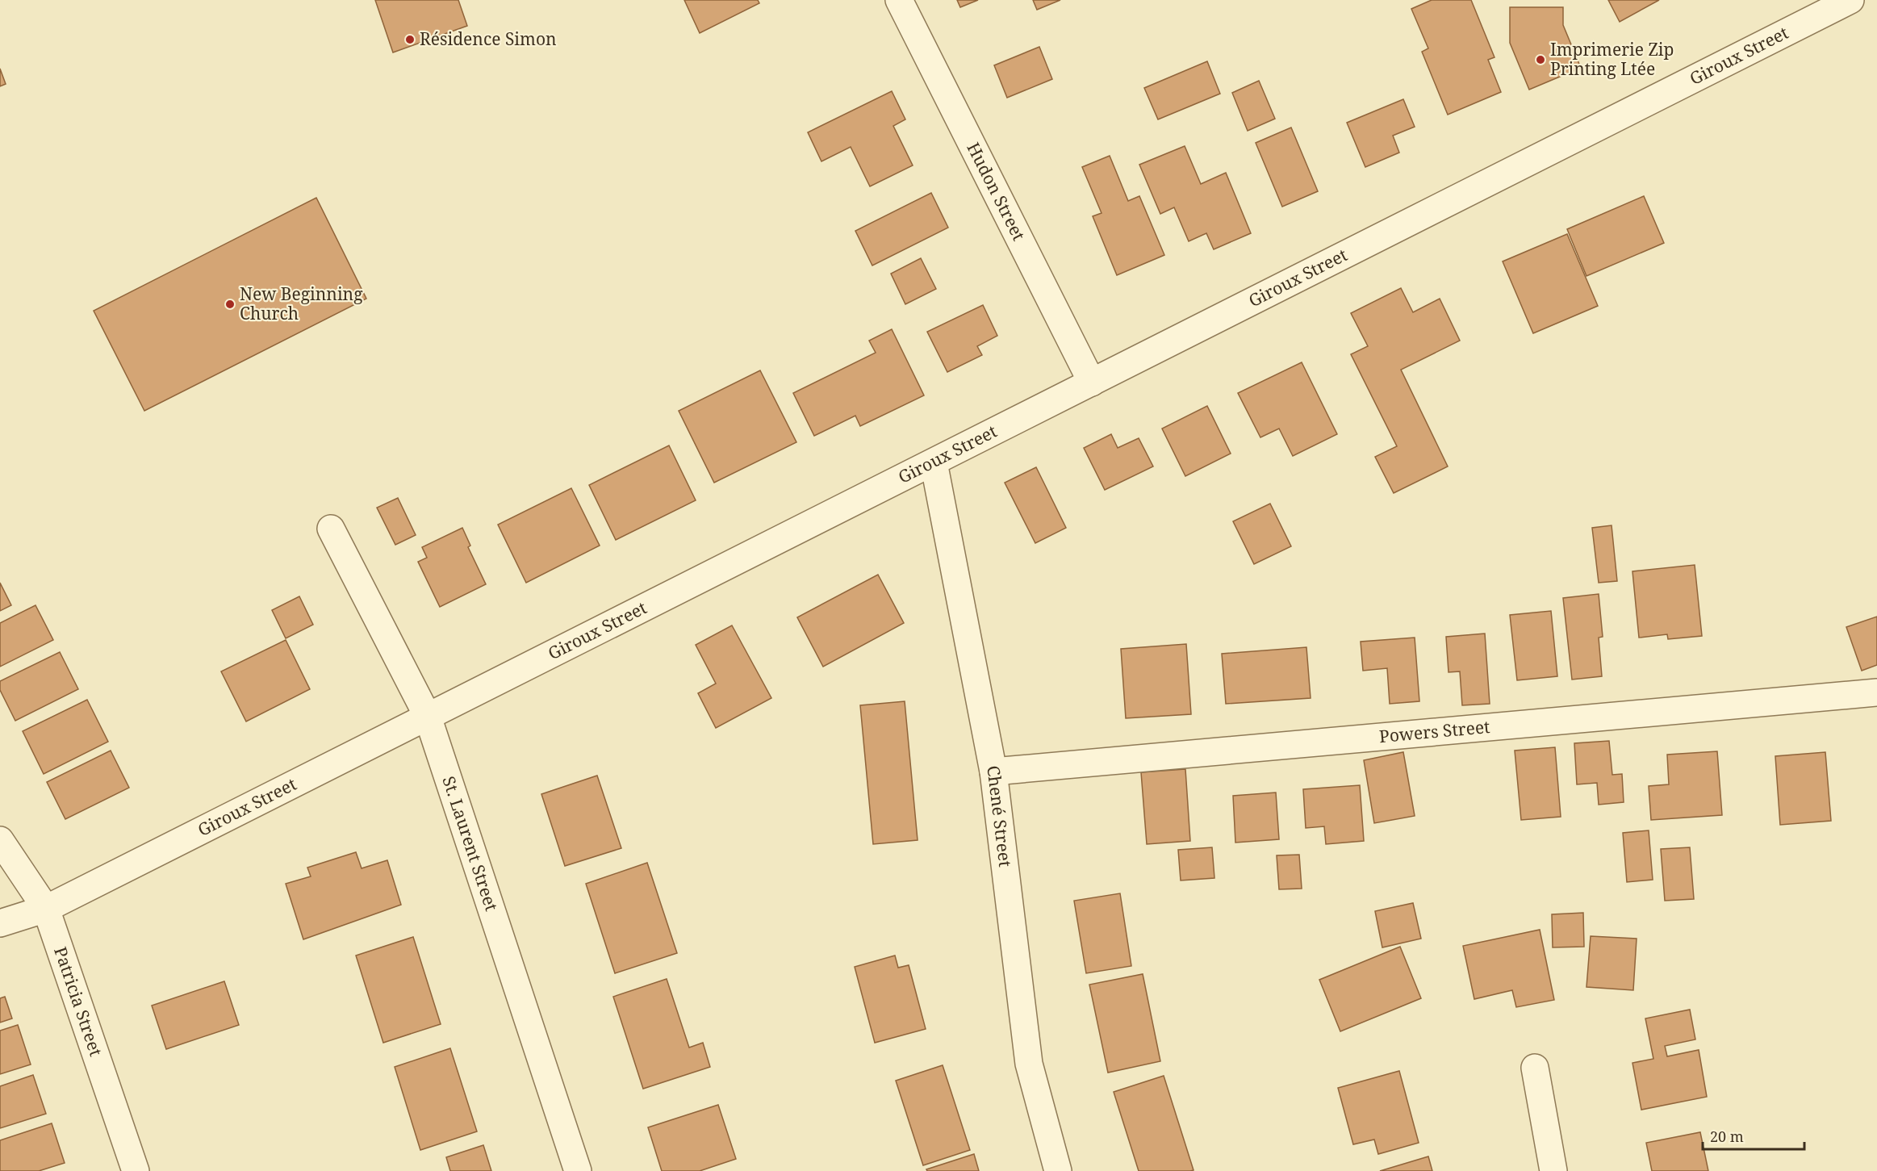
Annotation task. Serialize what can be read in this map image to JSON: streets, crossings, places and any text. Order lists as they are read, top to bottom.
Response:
{
  "streets": {
    "street": [
      "Giroux Street",
      "Hudon Street",
      "Powers Street",
      "Chené Street",
      "St. Laurent Street",
      "Patricia Street"
    ]
  },
  "crossings": [
    ["Giroux Street", "Hudon Street"],
    ["Giroux Street", "Chené Street"],
    ["Giroux Street", "St. Laurent Street"],
    ["Giroux Street", "Patricia Street"],
    ["Powers Street", "Chené Street"]
  ],
  "places": ["Résidence Simon", "Imprimerie Zip Printing Ltée", "New Beginning Church"],
  "scale_bar": "20 m"
}
